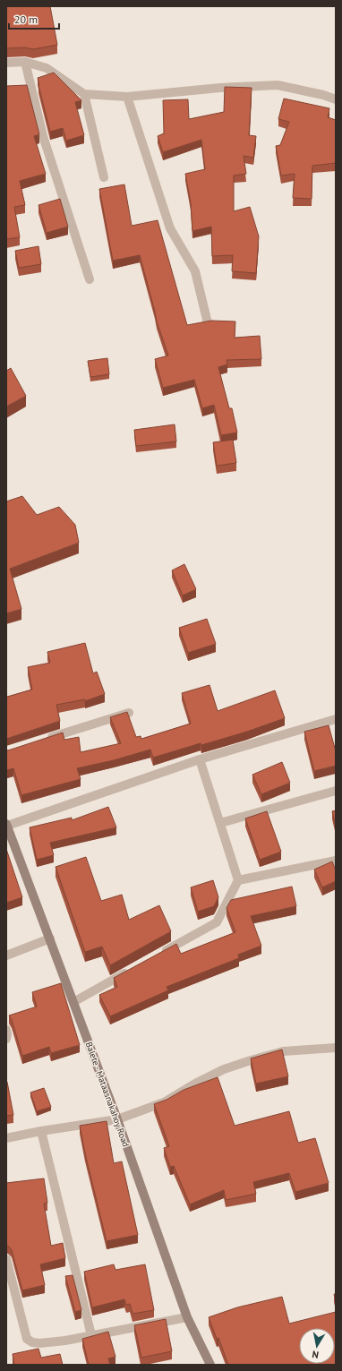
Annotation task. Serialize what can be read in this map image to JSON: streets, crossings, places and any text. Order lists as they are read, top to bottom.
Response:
{
  "streets": {
    "main road": ["Balete - Mataasnakahoy Road"]
  },
  "scale_bar": "20 m",
  "north": "bottom"
}
